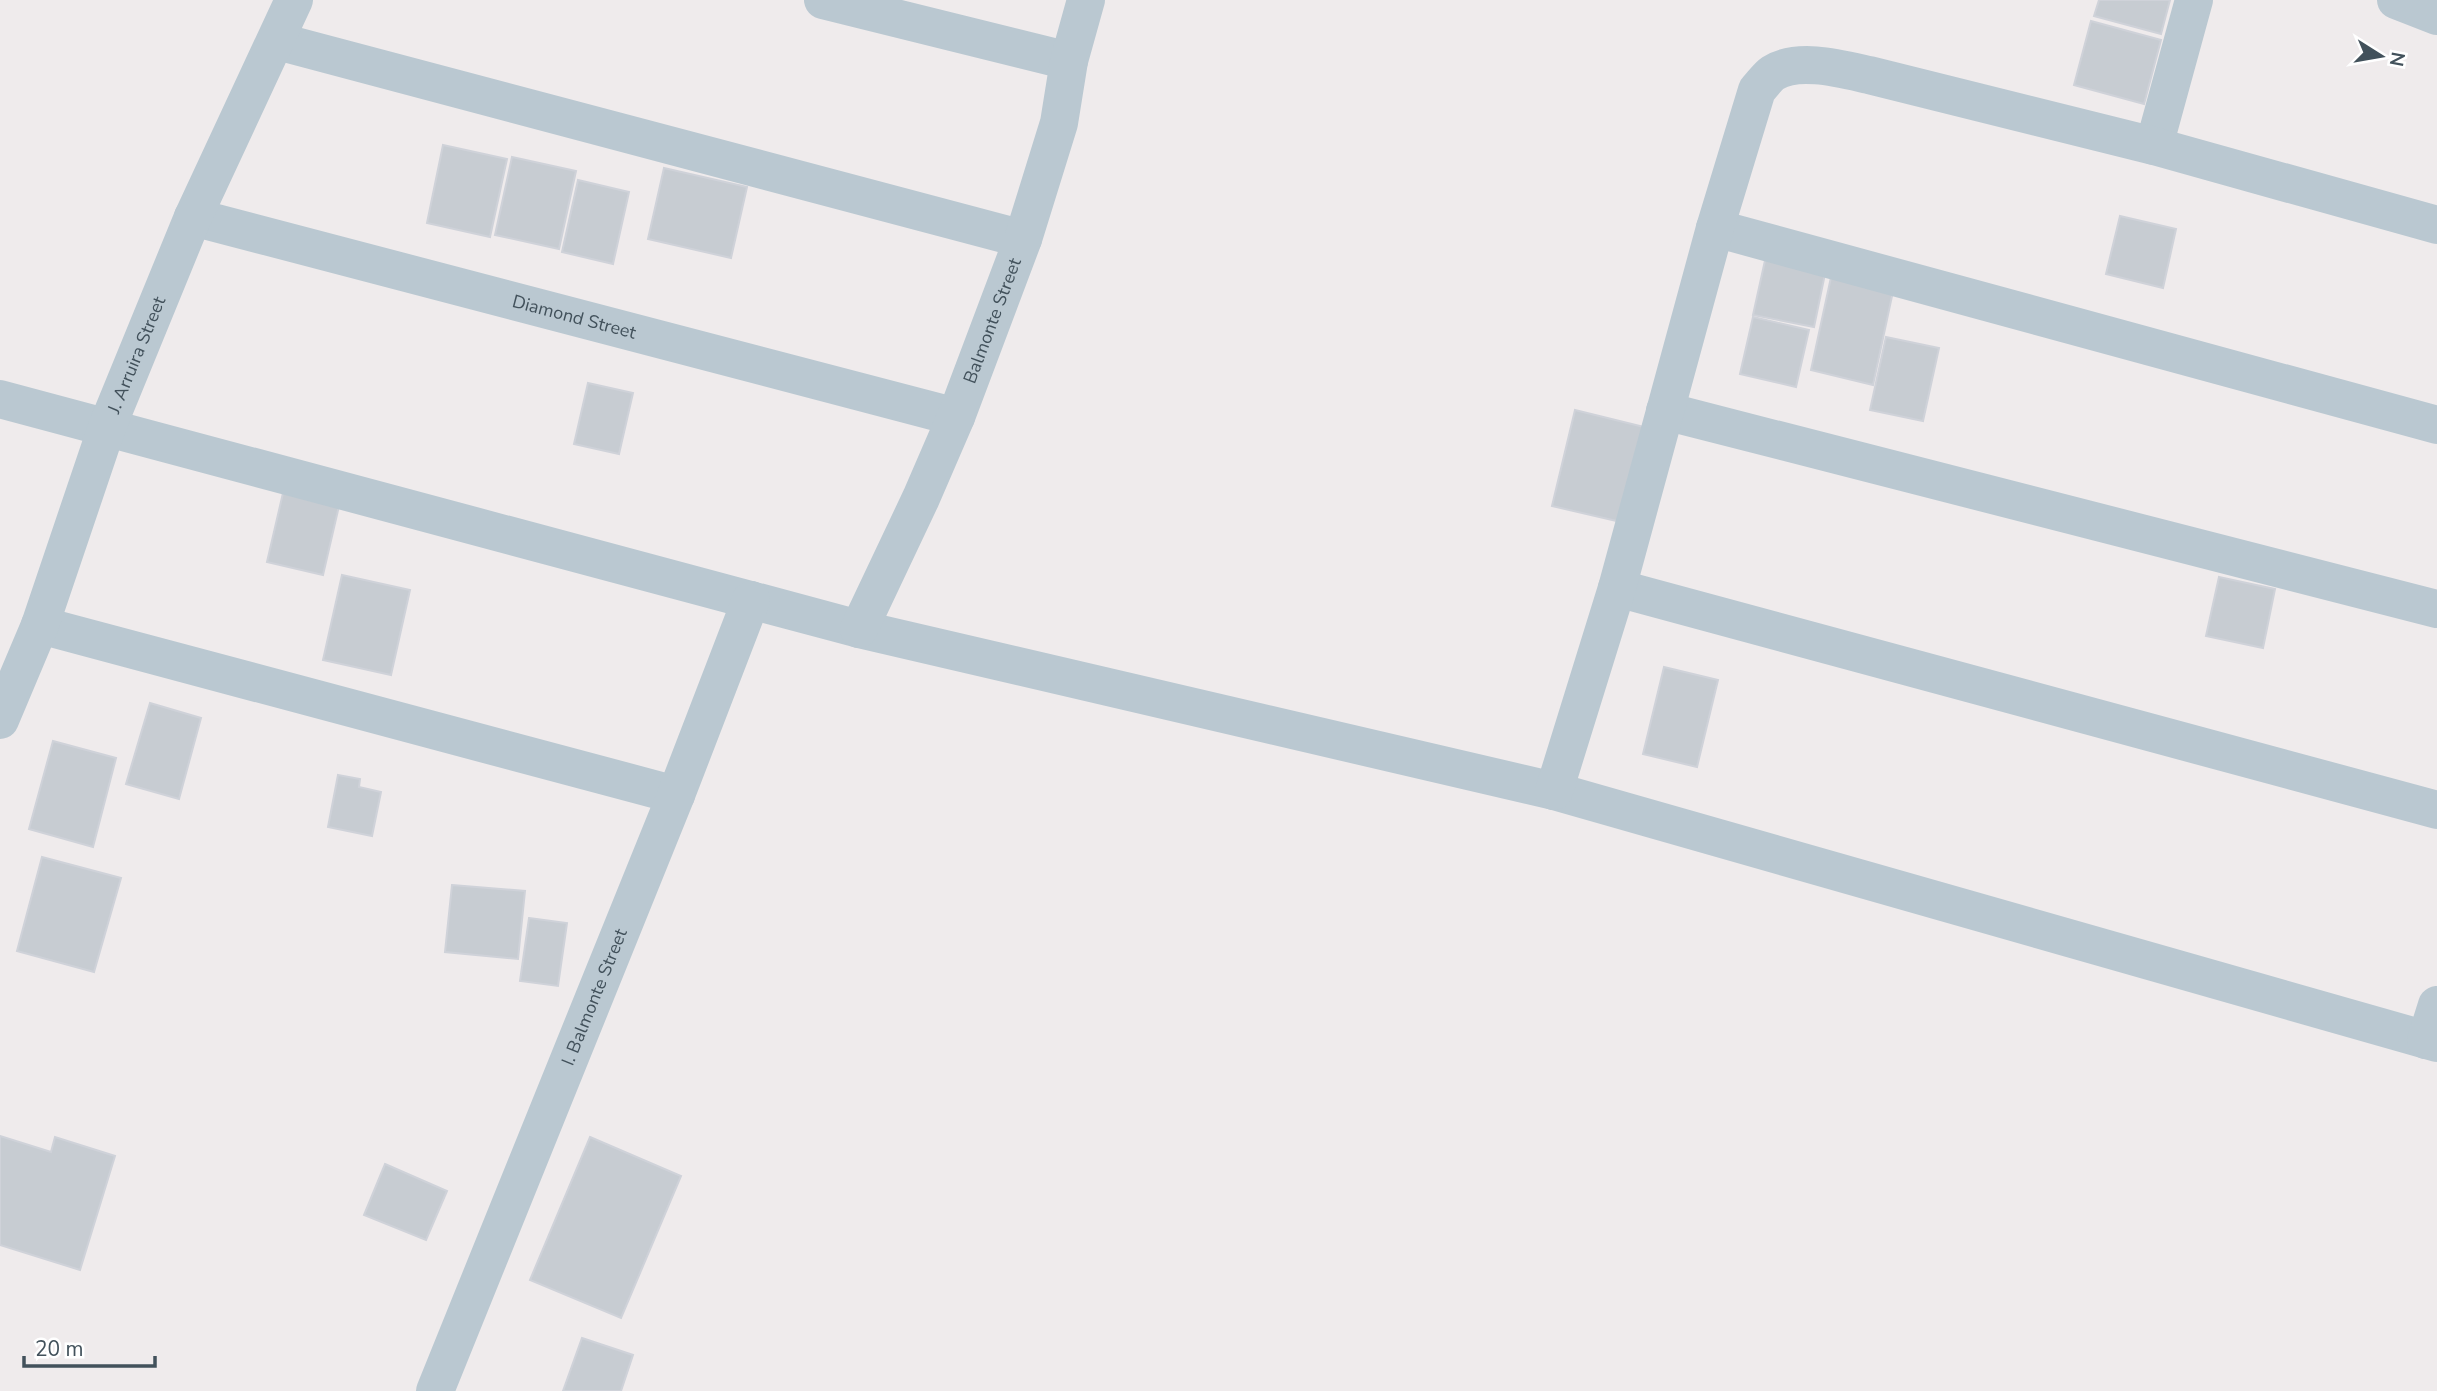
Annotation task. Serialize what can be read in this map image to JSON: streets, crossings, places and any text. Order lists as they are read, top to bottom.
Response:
{
  "streets": {
    "street": [
      "Diamond Street",
      "Balmonte Street",
      "J. Arruira Street",
      "I. Balmonte Street"
    ]
  },
  "crossings": [
    ["Diamond Street", "Balmonte Street"],
    ["Diamond Street", "J. Arruira Street"]
  ],
  "scale_bar": "20 m",
  "north": "right"
}
